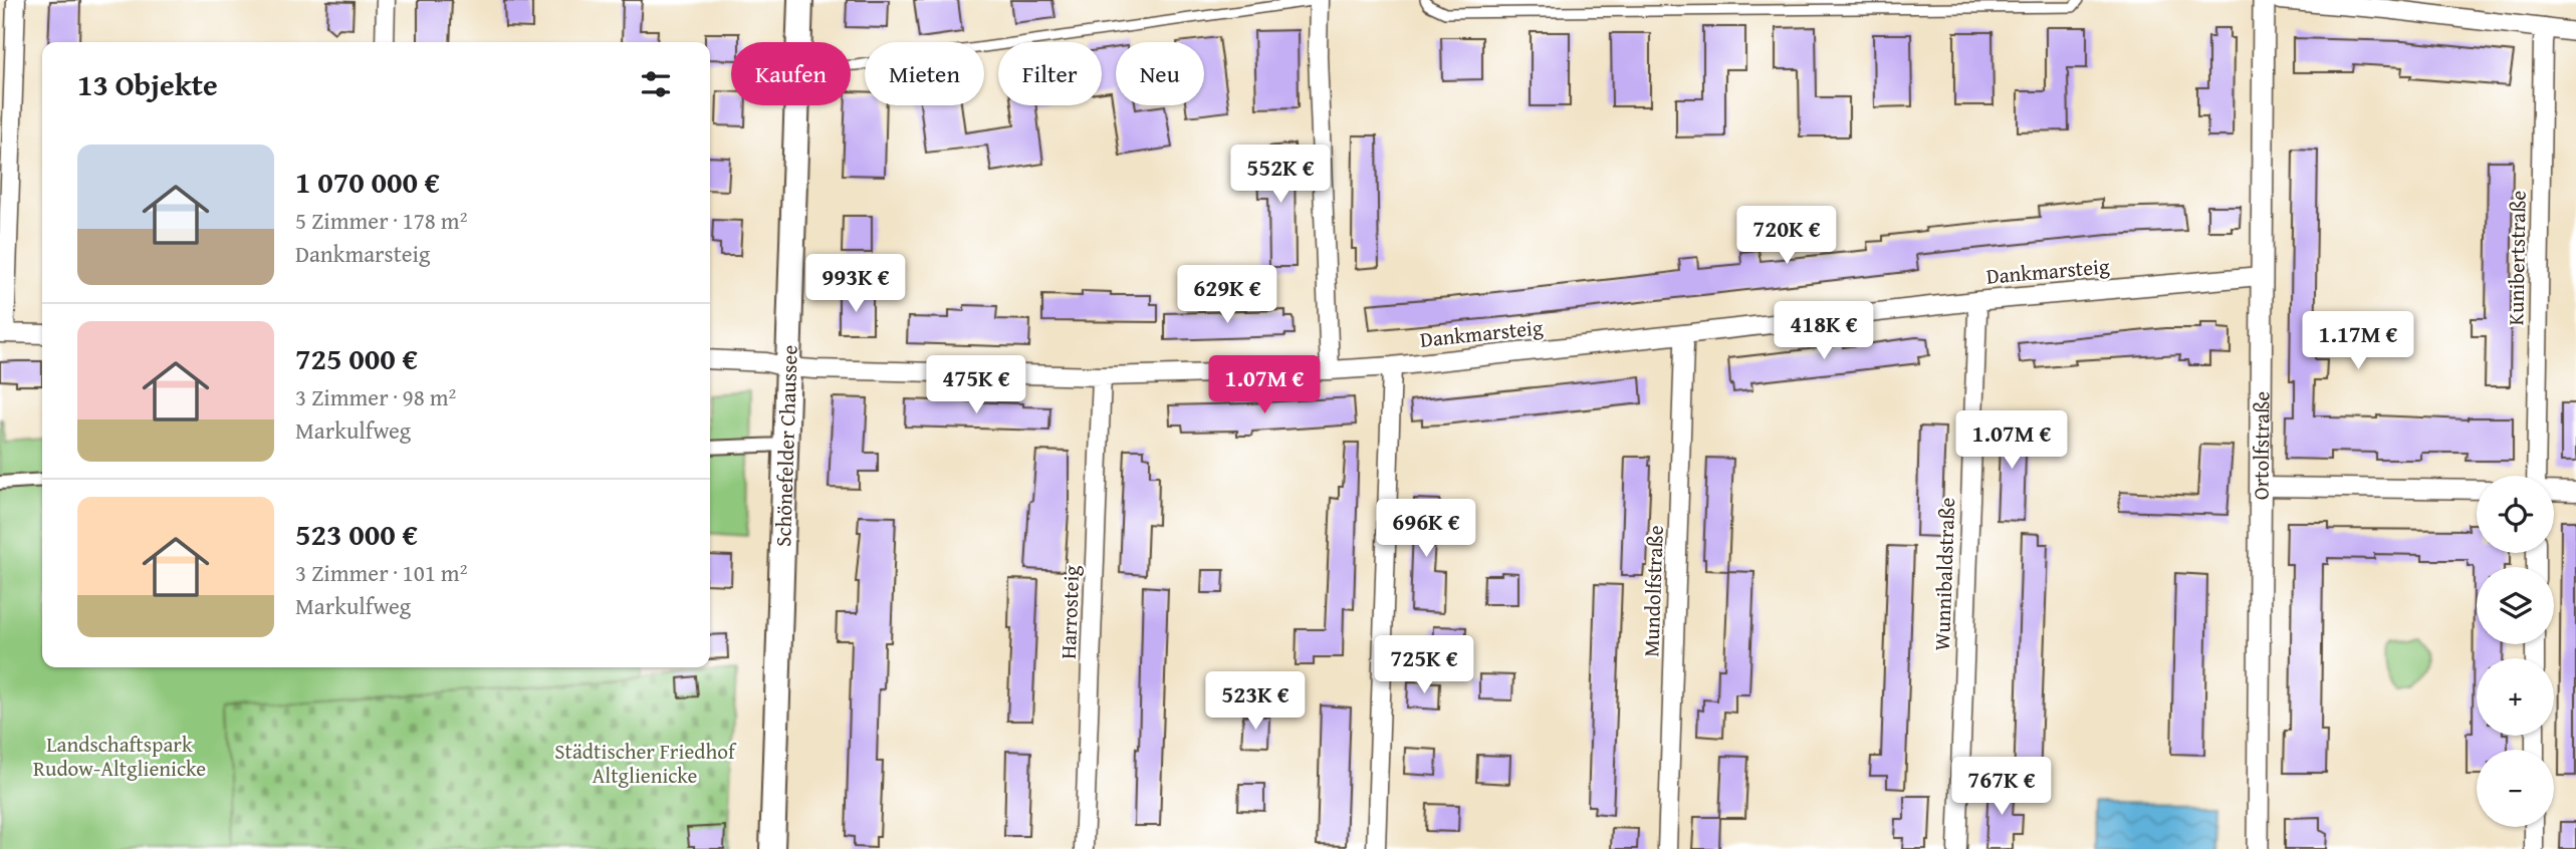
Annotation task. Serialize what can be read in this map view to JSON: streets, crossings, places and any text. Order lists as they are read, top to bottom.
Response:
{
  "streets": {
    "main road": ["Schönefelder Chaussee"],
    "street": [
      "Kunibertstraße",
      "Dankmarsteig",
      "Ortolfstraße",
      "Wunnibaldstraße",
      "Mundolfstraße",
      "Harrosteig"
    ]
  },
  "crossings": [
    ["Dankmarsteig", "Schönefelder Chaussee"],
    ["Dankmarsteig", "Ortolfstraße"],
    ["Dankmarsteig", "Wunnibaldstraße"],
    ["Dankmarsteig", "Mundolfstraße"],
    ["Dankmarsteig", "Harrosteig"]
  ],
  "parks": ["Landschaftspark Rudow-Altglienicke", "Städtischer Friedhof Altglienicke"],
  "page": {
    "chip": [
      "Kaufen",
      "Mieten",
      "Filter",
      "Neu"
    ],
    "heading": "13 Objekte",
    "list": [
      {
        "name": "1 070 000 €",
        "note": "5 Zimmer · 178 m² · Dankmarsteig"
      },
      {
        "name": "725 000 €",
        "note": "3 Zimmer · 98 m² · Markulfweg"
      },
      {
        "name": "523 000 €",
        "note": "3 Zimmer · 101 m² · Markulfweg"
      }
    ],
    "price": [
      "552K €",
      "720K €",
      "993K €",
      "629K €",
      "418K €",
      "1.17M €",
      "475K €",
      "1.07M €",
      "1.07M €",
      "696K €",
      "725K €",
      "523K €",
      "767K €"
    ],
    "map_buttons": ["+", "−"]
  }
}
